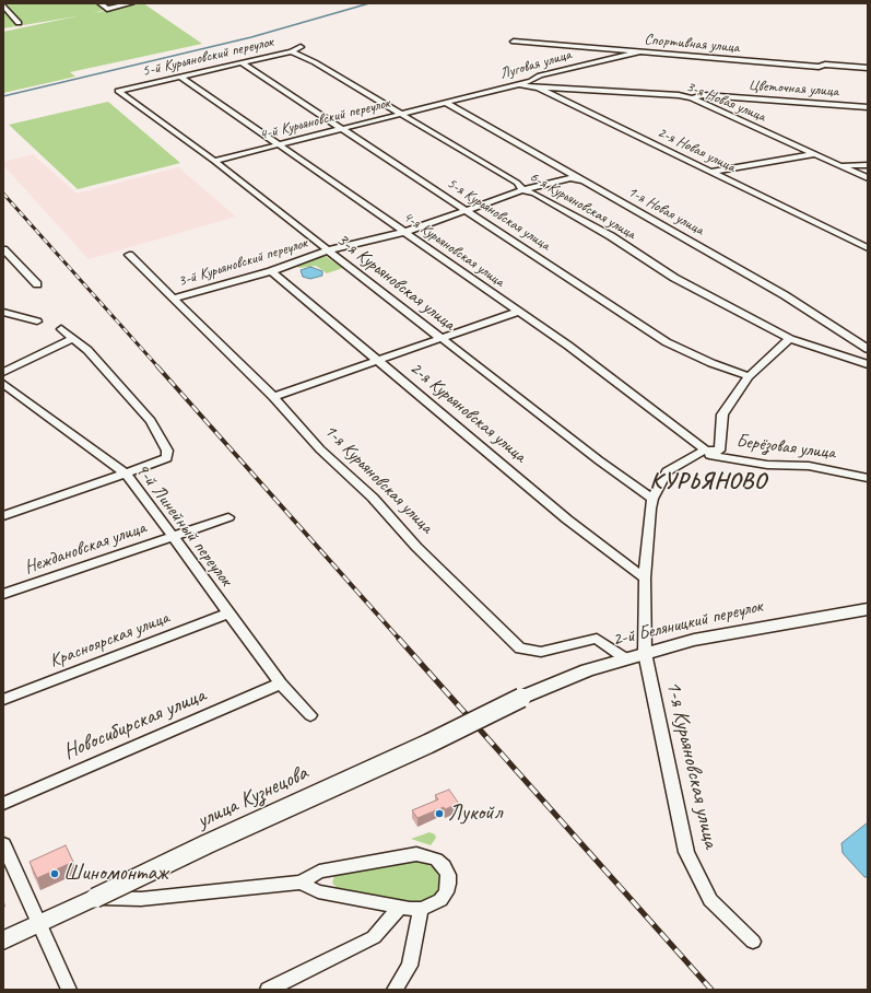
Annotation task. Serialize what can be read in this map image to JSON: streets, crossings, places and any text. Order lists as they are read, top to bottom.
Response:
{
  "streets": {
    "main road": ["2-й Беляницкий переулок", "улица Кузнецова"],
    "street": [
      "Спортивная улица",
      "5-й Курьяновский переулок",
      "Луговая улица",
      "Цветочная улица",
      "3-я Новая улица",
      "4-й Курьяновский переулок",
      "2-я Новая улица",
      "6-я Курьяновская улица",
      "1-я Новая улица",
      "5-я Курьяновская улица",
      "4-я Курьяновская улица",
      "3-й Курьяновский переулок",
      "3-я Курьяновская улица",
      "2-я Курьяновская улица",
      "Берёзовая улица",
      "1-я Курьяновская улица",
      "9-й Линейный переулок",
      "Неждановская улица",
      "Красноярская улица",
      "Новосибирская улица"
    ]
  },
  "crossings": [
    ["Спортивная улица", "Луговая улица"],
    ["5-й Курьяновский переулок", "6-я Курьяновская улица"],
    ["5-й Курьяновский переулок", "5-я Курьяновская улица"],
    ["5-й Курьяновский переулок", "4-я Курьяновская улица"],
    ["5-й Курьяновский переулок", "3-я Курьяновская улица"],
    ["Луговая улица", "4-й Курьяновский переулок"],
    ["Луговая улица", "2-я Новая улица"],
    ["Луговая улица", "1-я Новая улица"],
    ["Цветочная улица", "3-я Новая улица"],
    ["3-я Новая улица", "2-я Новая улица"],
    ["4-й Курьяновский переулок", "6-я Курьяновская улица"],
    ["4-й Курьяновский переулок", "1-я Новая улица"],
    ["4-й Курьяновский переулок", "5-я Курьяновская улица"],
    ["4-й Курьяновский переулок", "4-я Курьяновская улица"],
    ["4-й Курьяновский переулок", "3-я Курьяновская улица"],
    ["6-я Курьяновская улица", "3-й Курьяновский переулок"],
    ["1-я Новая улица", "3-й Курьяновский переулок"],
    ["5-я Курьяновская улица", "3-й Курьяновский переулок"],
    ["5-я Курьяновская улица", "1-я Курьяновская улица"],
    ["4-я Курьяновская улица", "3-й Курьяновский переулок"],
    ["4-я Курьяновская улица", "Берёзовая улица"],
    ["4-я Курьяновская улица", "1-я Курьяновская улица"],
    ["3-й Курьяновский переулок", "3-я Курьяновская улица"],
    ["3-й Курьяновский переулок", "2-я Курьяновская улица"],
    ["3-й Курьяновский переулок", "1-я Курьяновская улица"],
    ["3-я Курьяновская улица", "1-я Курьяновская улица"],
    ["2-я Курьяновская улица", "1-я Курьяновская улица"],
    ["Берёзовая улица", "1-я Курьяновская улица"],
    ["1-я Курьяновская улица", "2-й Беляницкий переулок"],
    ["9-й Линейный переулок", "Неждановская улица"],
    ["9-й Линейный переулок", "Красноярская улица"],
    ["9-й Линейный переулок", "Новосибирская улица"],
    ["2-й Беляницкий переулок", "улица Кузнецова"]
  ],
  "districts": ["КУРЬЯНОВО"],
  "places": ["Лукойл", "Шиномонтаж"]
}
